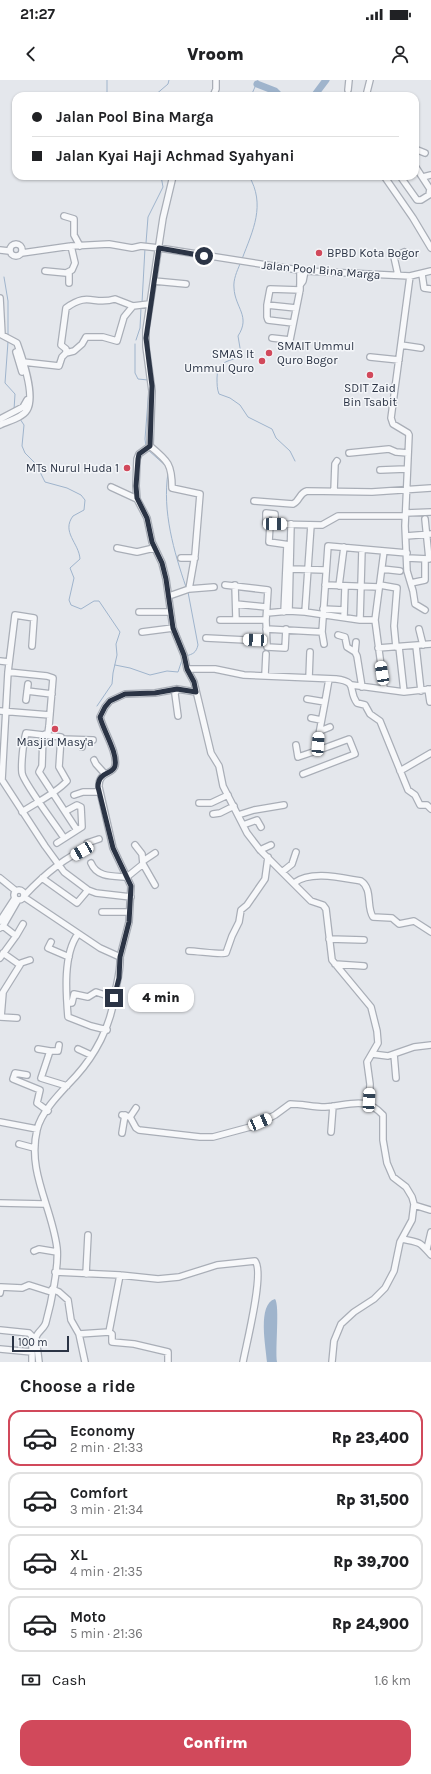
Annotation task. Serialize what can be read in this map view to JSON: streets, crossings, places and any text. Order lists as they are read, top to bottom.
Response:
{
  "streets": {
    "street": ["Jalan Pool Bina Marga"]
  },
  "places": [
    "BPBD Kota Bogor",
    "SMAIT Ummul Quro Bogor",
    "SMAS It Ummul Quro",
    "SDIT Zaid Bin Tsabit",
    "MTs Nurul Huda 1",
    "Masjid Masy'a"
  ],
  "scale_bar": "100 m",
  "page": {
    "status": "21:27",
    "header": "Vroom",
    "banner": ["Jalan Pool Bina Marga", "Jalan Kyai Haji Achmad Syahyani"],
    "bubble": "4 min",
    "scale": "100 m",
    "heading": "Choose a ride",
    "list": [
      {
        "name": "Economy",
        "note": "2 min · 21:33",
        "value": "Rp 23,400"
      },
      {
        "name": "Comfort",
        "note": "3 min · 21:34",
        "value": "Rp 31,500"
      },
      {
        "name": "XL",
        "note": "4 min · 21:35",
        "value": "Rp 39,700"
      },
      {
        "name": "Moto",
        "note": "5 min · 21:36",
        "value": "Rp 24,900"
      }
    ],
    "pay": ["Cash", "1.6 km"],
    "buttons": "Confirm"
  }
}
